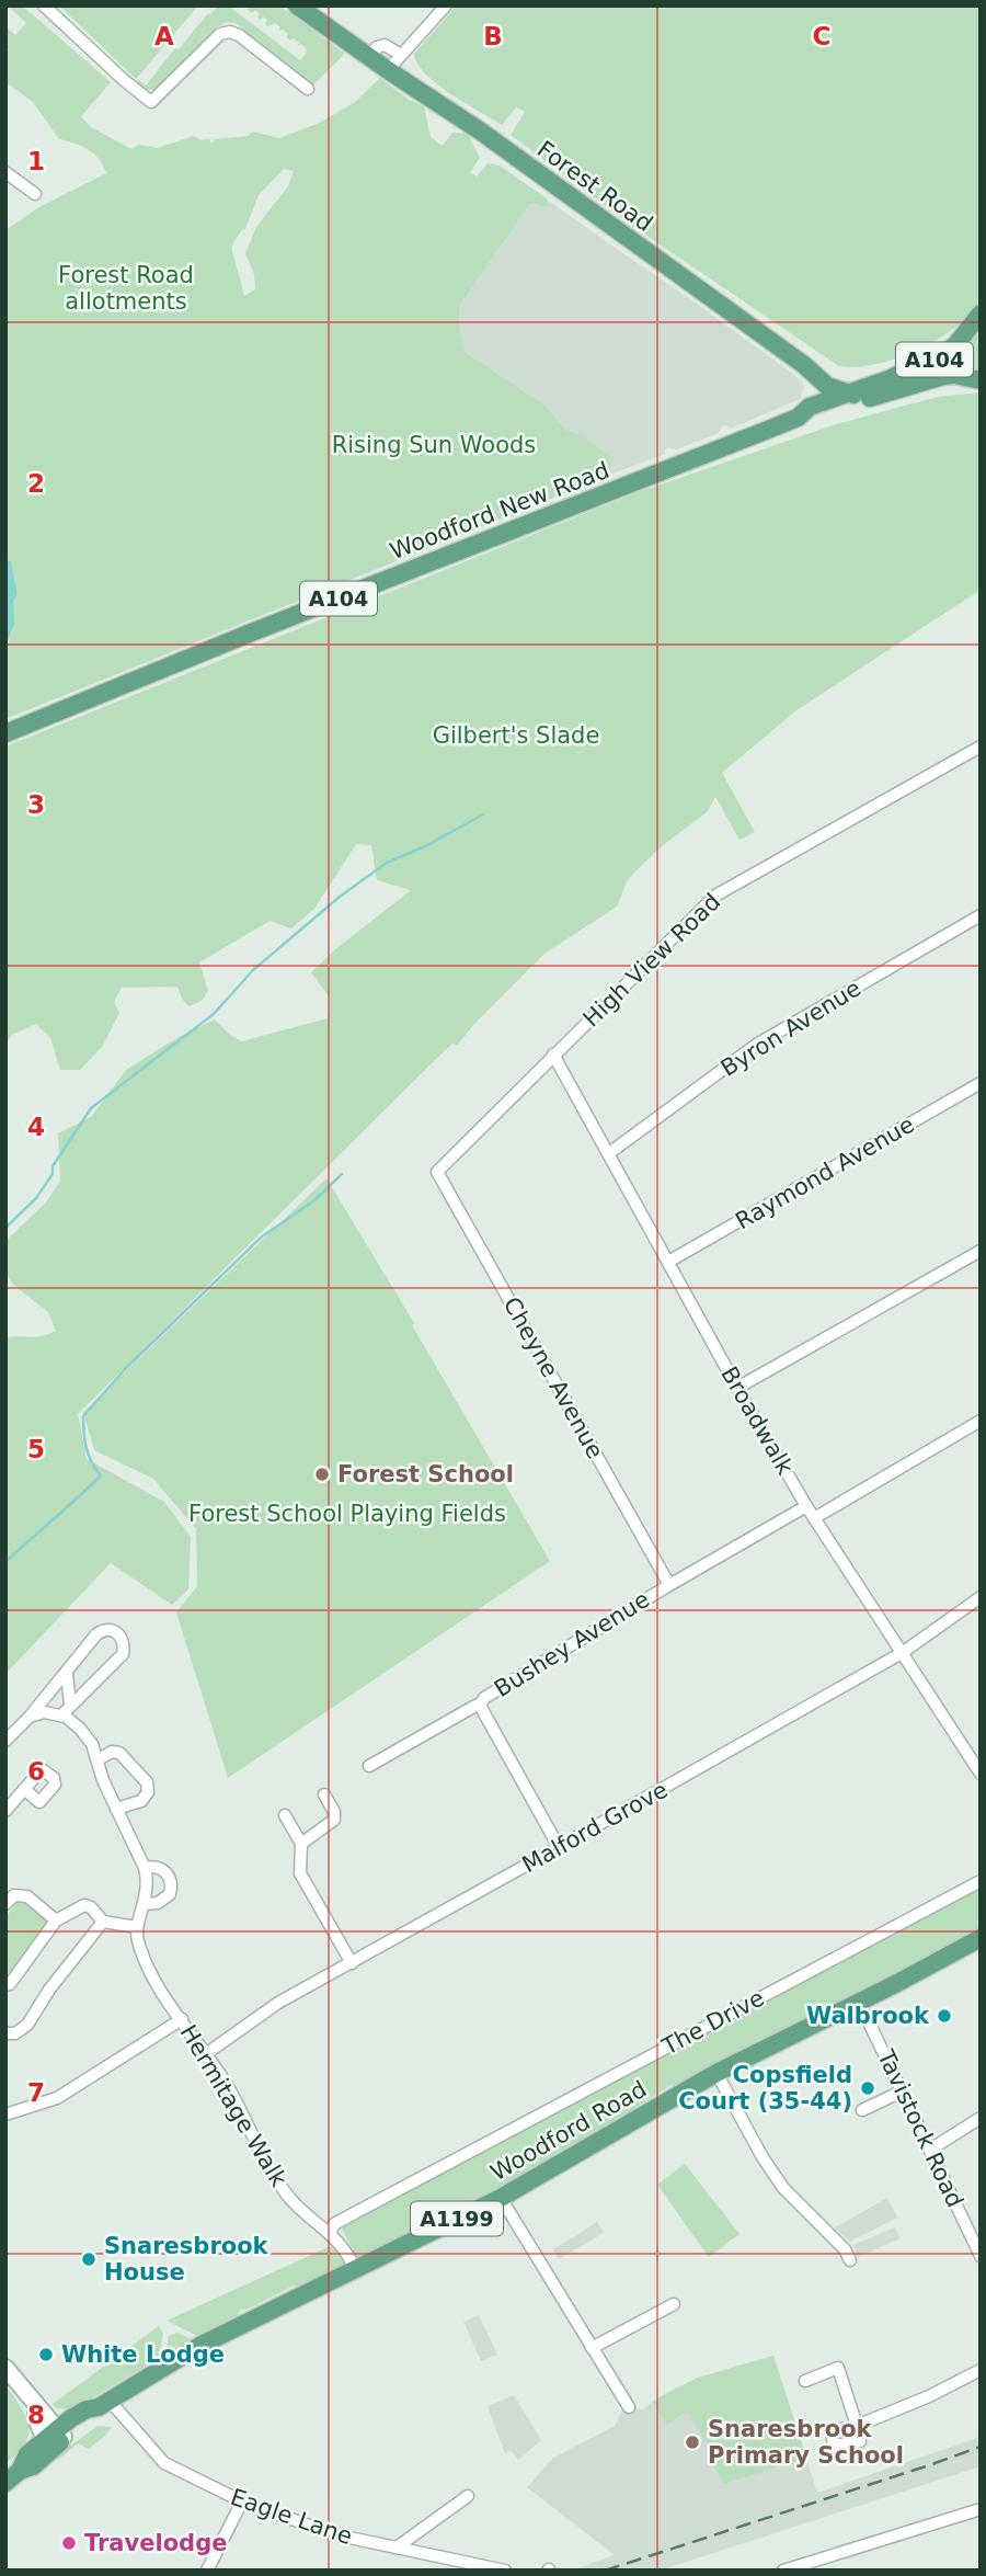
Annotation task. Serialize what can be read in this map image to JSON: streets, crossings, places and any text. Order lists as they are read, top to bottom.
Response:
{
  "streets": {
    "main road": [
      "Forest Road",
      "A104",
      "Woodford New Road",
      "Woodford Road",
      "A1199"
    ],
    "street": [
      "High View Road",
      "Byron Avenue",
      "Raymond Avenue",
      "Cheyne Avenue",
      "Broadwalk",
      "Bushey Avenue",
      "Malford Grove",
      "The Drive",
      "Hermitage Walk",
      "Tavistock Road",
      "Eagle Lane"
    ]
  },
  "crossings": [
    ["Forest Road", "Woodford New Road"],
    ["High View Road", "Cheyne Avenue"],
    ["High View Road", "Broadwalk"],
    ["Byron Avenue", "Broadwalk"],
    ["Raymond Avenue", "Broadwalk"],
    ["Cheyne Avenue", "Bushey Avenue"],
    ["Broadwalk", "Bushey Avenue"],
    ["Broadwalk", "Malford Grove"],
    ["Bushey Avenue", "Malford Grove"],
    ["Malford Grove", "Hermitage Walk"],
    ["The Drive", "Hermitage Walk"],
    ["Hermitage Walk", "Woodford Road"],
    ["Tavistock Road", "Woodford Road"],
    ["Woodford Road", "A1199"],
    ["Woodford Road", "Eagle Lane"],
    ["A1199", "Eagle Lane"]
  ],
  "parks": [
    "Forest Road allotments",
    "Rising Sun Woods",
    "Gilbert's Slade",
    "Forest School Playing Fields"
  ],
  "places": [
    "Forest School",
    "Walbrook",
    "Copsfield Court (35-44)",
    "Snaresbrook House",
    "White Lodge",
    "Snaresbrook Primary School",
    "Travelodge"
  ],
  "grid": {
    "columns": ["A", "B", "C"],
    "rows": [
      "1",
      "2",
      "3",
      "4",
      "5",
      "6",
      "7",
      "8"
    ]
  }
}
